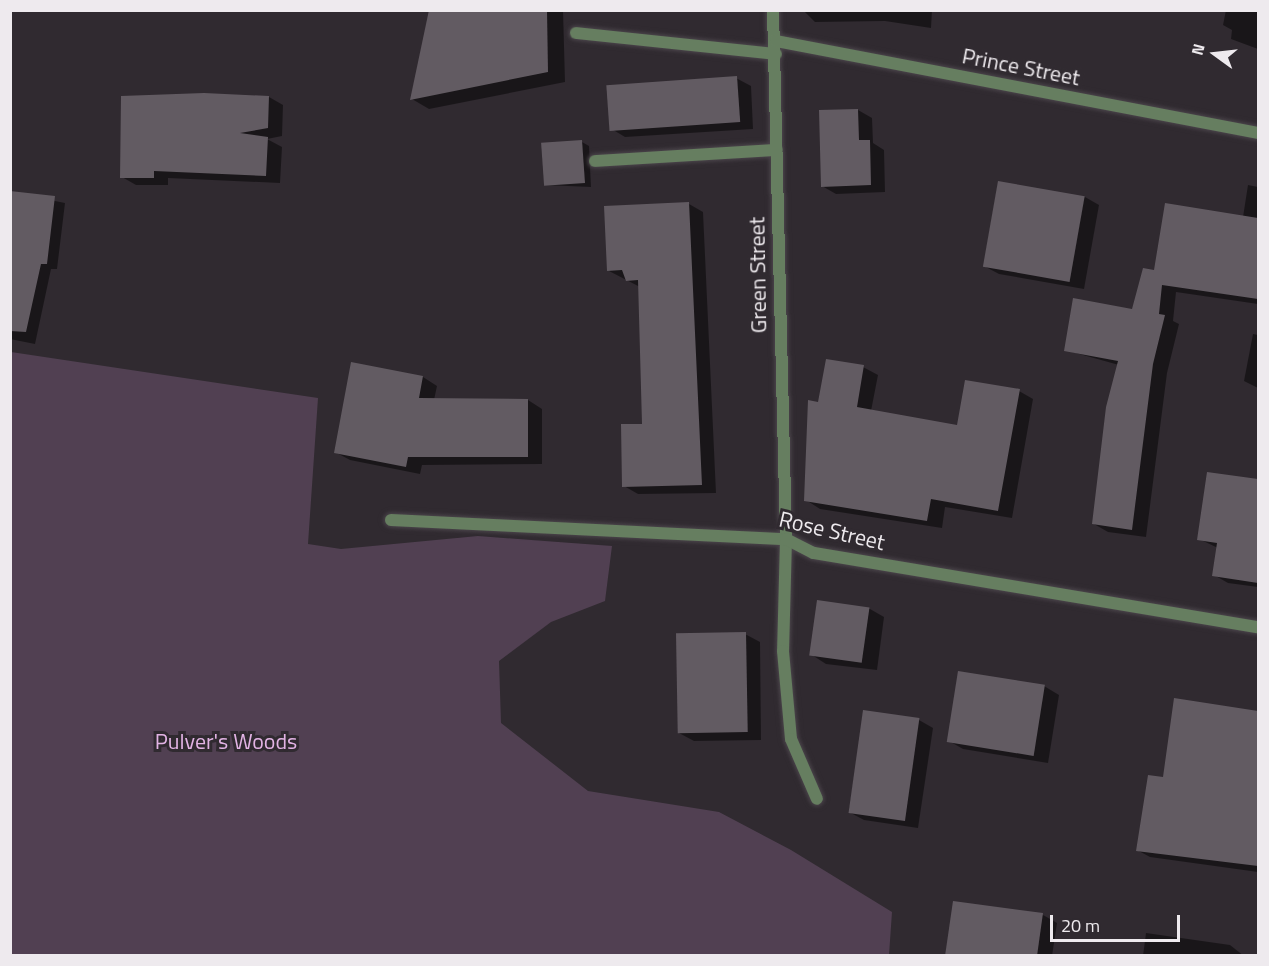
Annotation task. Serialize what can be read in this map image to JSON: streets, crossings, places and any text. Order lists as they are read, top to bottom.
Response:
{
  "streets": {
    "street": ["Prince Street", "Green Street", "Rose Street"]
  },
  "crossings": [
    ["Prince Street", "Green Street"],
    ["Green Street", "Rose Street"]
  ],
  "parks": ["Pulver's Woods"],
  "scale_bar": "20 m",
  "north": "left"
}
